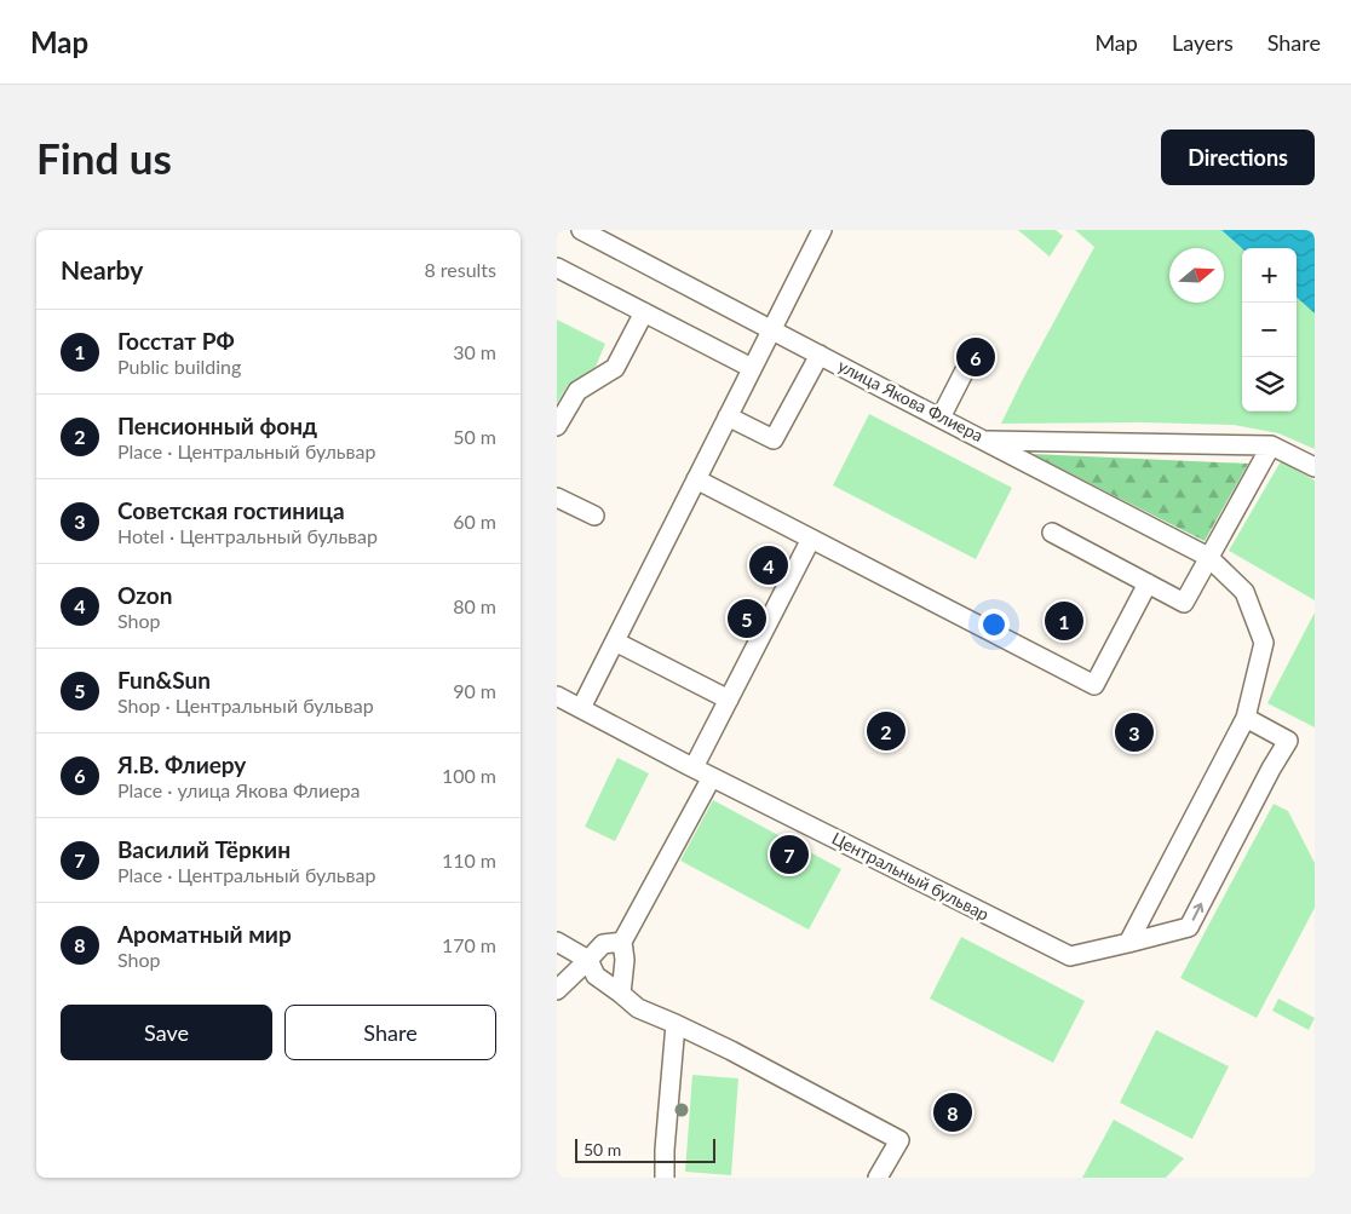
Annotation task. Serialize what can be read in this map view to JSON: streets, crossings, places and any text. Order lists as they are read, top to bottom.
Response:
{
  "streets": {
    "street": ["улица Якова Флиера", "Центральный бульвар"]
  },
  "scale_bar": "50 m",
  "north": "right",
  "page": {
    "header": "Map",
    "nav": ["Map", "Layers", "Share"],
    "buttons": [
      "Directions",
      ["Save", "Share"]
    ],
    "title": "Find us",
    "heading": ["Nearby", "8 results"],
    "map_buttons": ["+", "−"],
    "list": [
      {
        "mark": "1",
        "name": "Госстат РФ",
        "note": "Public building",
        "value": "30 m"
      },
      {
        "mark": "2",
        "name": "Пенсионный фонд",
        "note": "Place · Центральный бульвар",
        "value": "50 m"
      },
      {
        "mark": "3",
        "name": "Советская гостиница",
        "note": "Hotel · Центральный бульвар",
        "value": "60 m"
      },
      {
        "mark": "4",
        "name": "Ozon",
        "note": "Shop",
        "value": "80 m"
      },
      {
        "mark": "5",
        "name": "Fun&Sun",
        "note": "Shop · Центральный бульвар",
        "value": "90 m"
      },
      {
        "mark": "6",
        "name": "Я.В. Флиеру",
        "note": "Place · улица Якова Флиера",
        "value": "100 m"
      },
      {
        "mark": "7",
        "name": "Василий Тёркин",
        "note": "Place · Центральный бульвар",
        "value": "110 m"
      },
      {
        "mark": "8",
        "name": "Ароматный мир",
        "note": "Shop",
        "value": "170 m"
      }
    ],
    "pins": [
      "6",
      "4",
      "5",
      "1",
      "2",
      "3",
      "7",
      "8"
    ],
    "scale": "50 m"
  }
}
